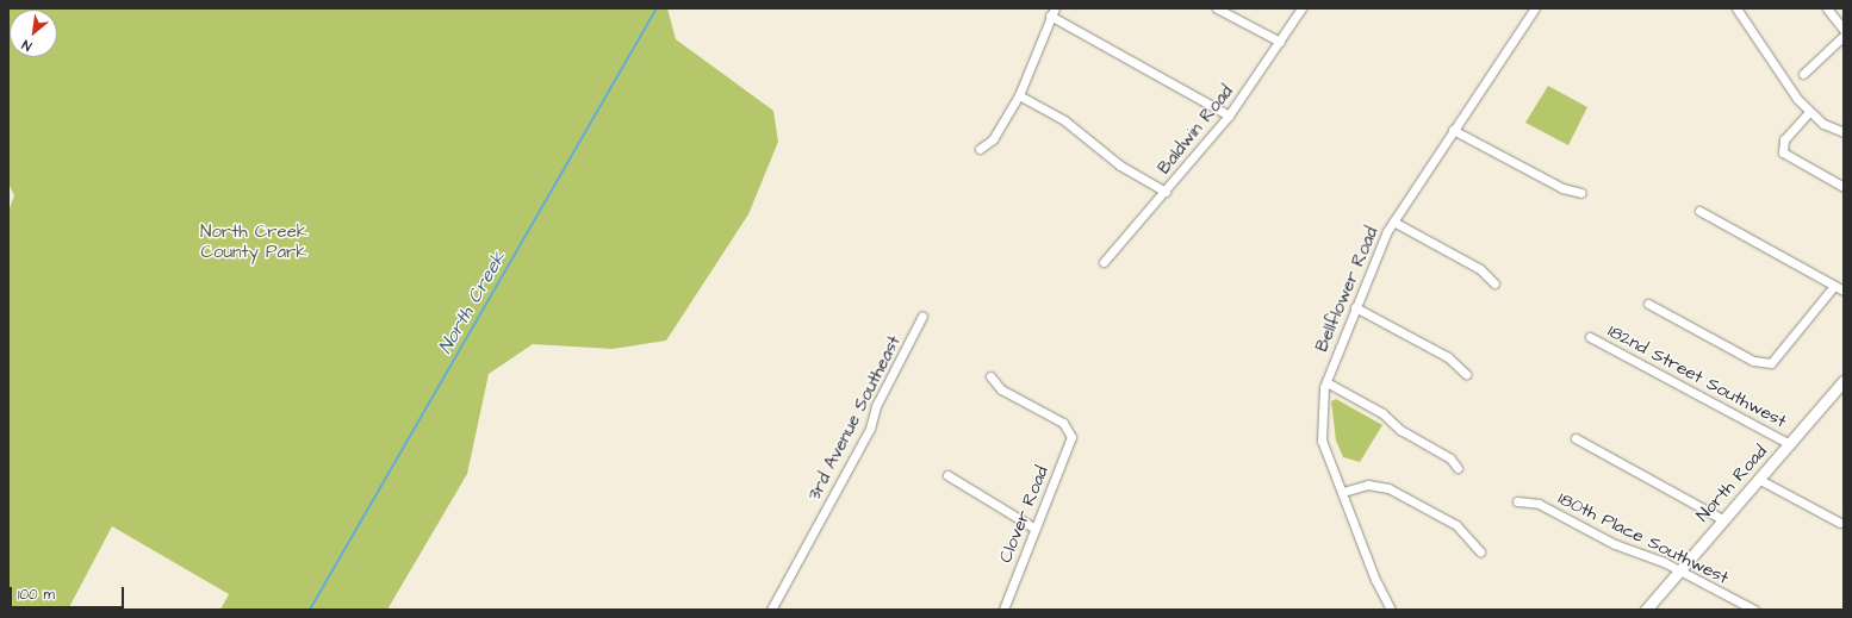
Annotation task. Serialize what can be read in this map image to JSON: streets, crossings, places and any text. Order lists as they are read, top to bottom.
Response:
{
  "streets": {
    "street": [
      "Baldwin Road",
      "Bellflower Road",
      "182nd Street Southwest",
      "3rd Avenue Southeast",
      "North Road",
      "Clover Road",
      "180th Place Southwest"
    ]
  },
  "crossings": [
    ["182nd Street Southwest", "North Road"],
    ["North Road", "180th Place Southwest"]
  ],
  "water": ["North Creek"],
  "parks": ["North Creek County Park"],
  "scale_bar": "100 m",
  "north": "bottom left"
}
